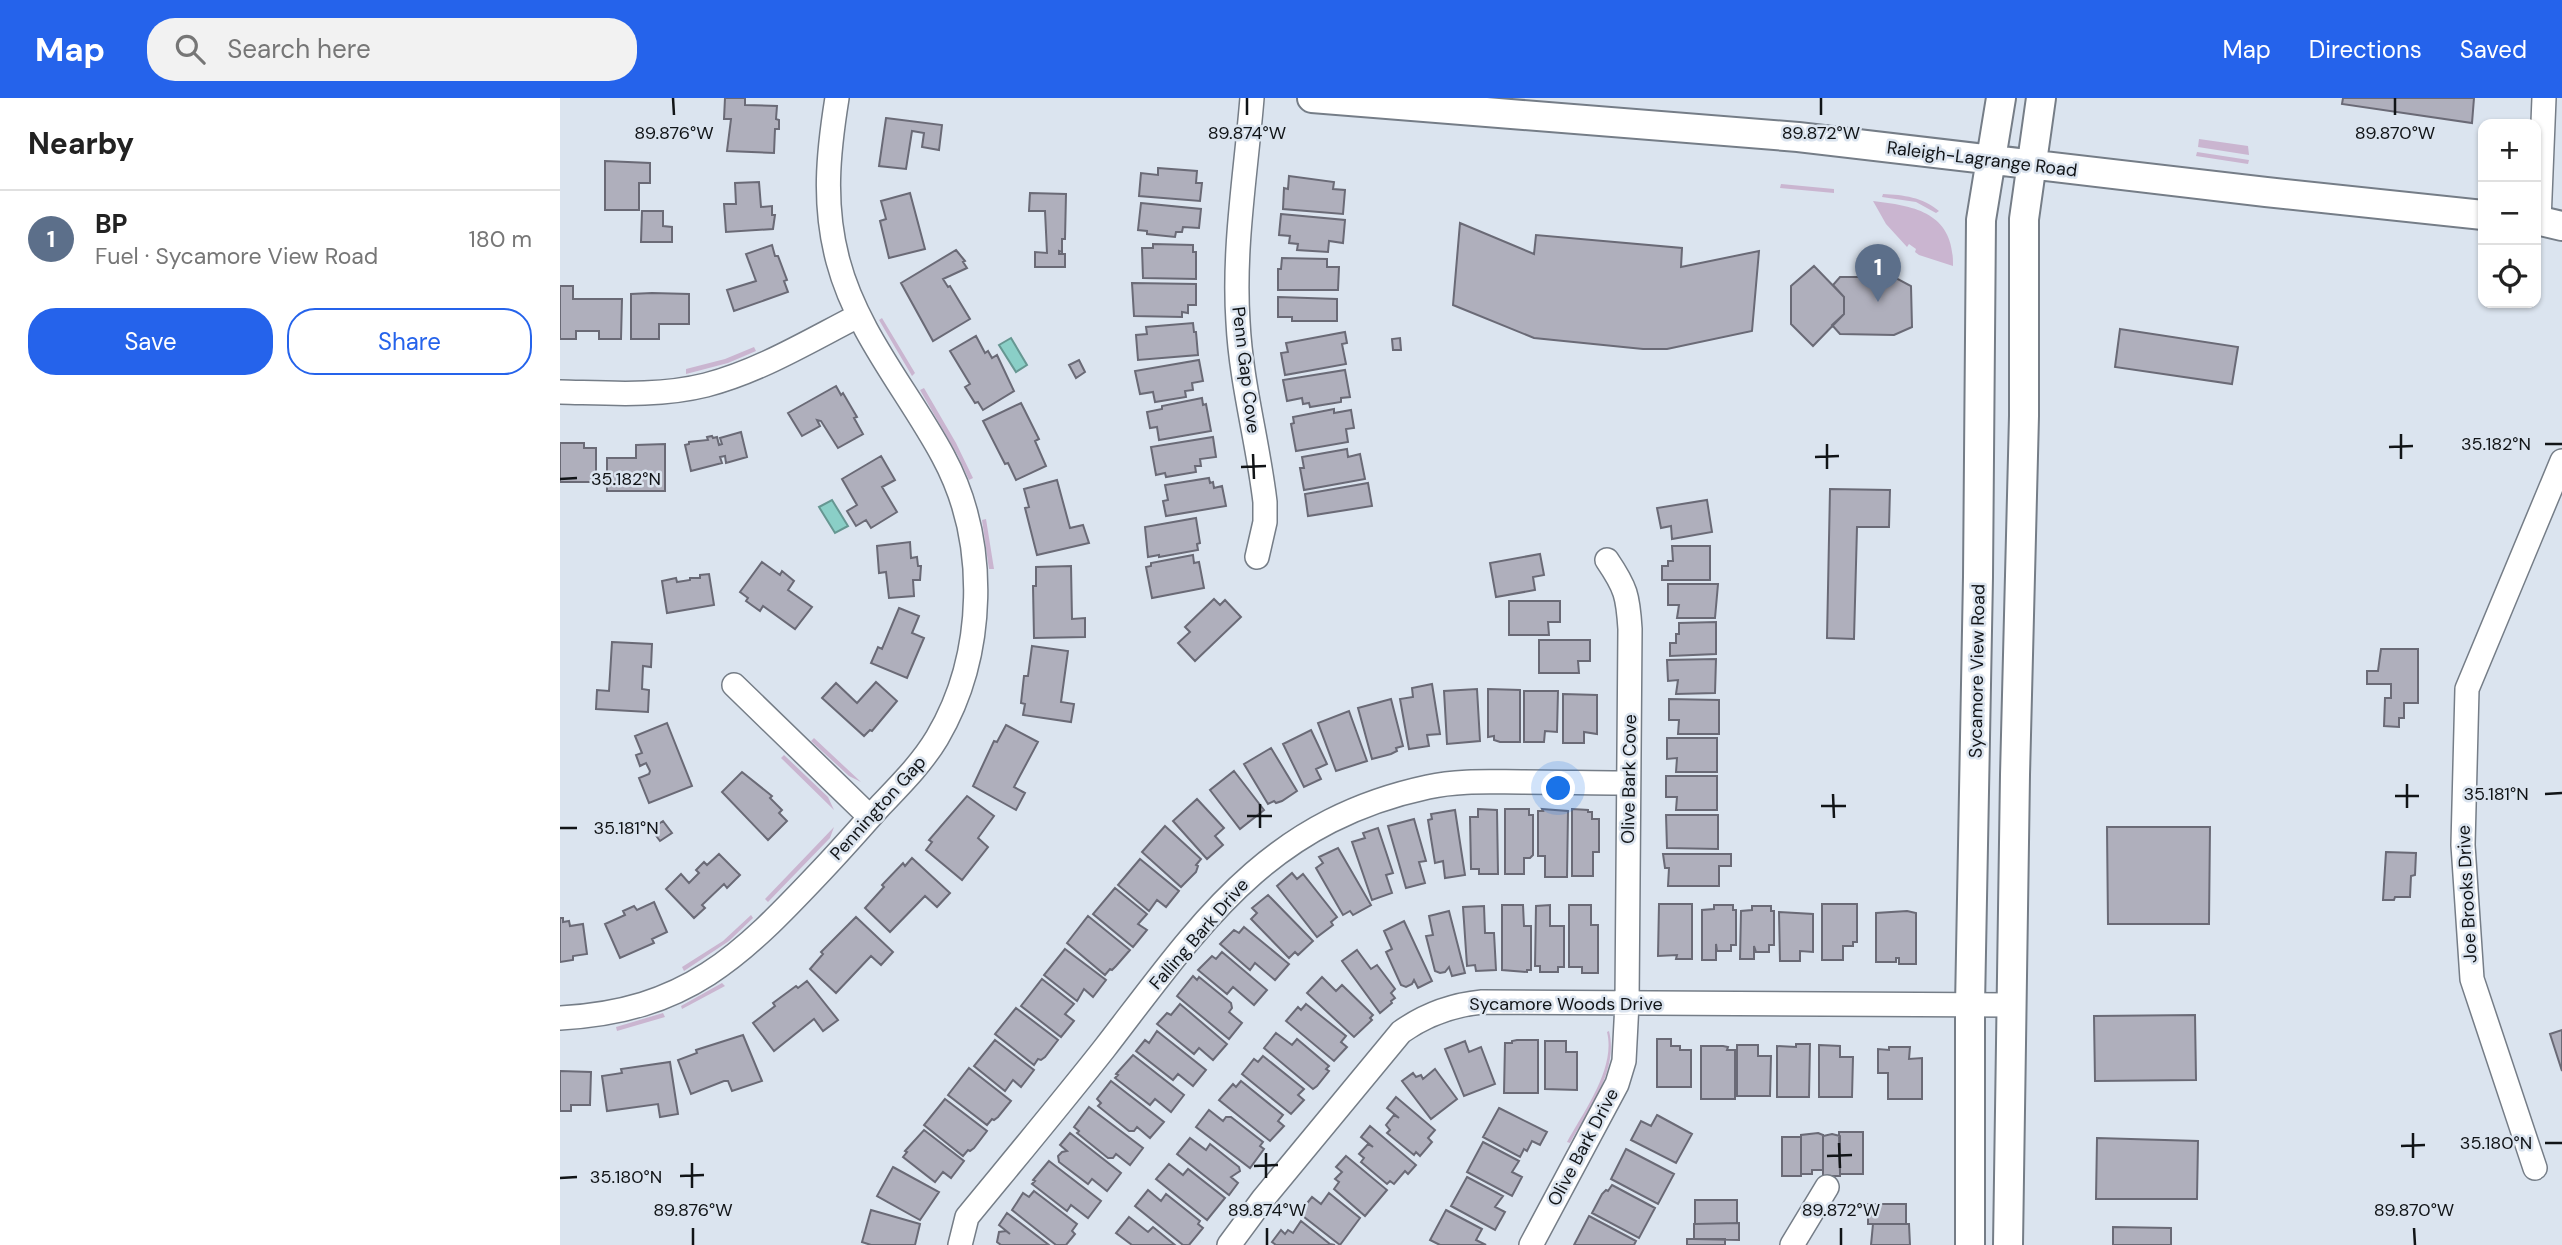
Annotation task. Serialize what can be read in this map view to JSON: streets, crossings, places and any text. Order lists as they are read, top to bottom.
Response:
{
  "streets": {
    "main road": ["Raleigh-Lagrange Road", "Sycamore View Road"],
    "street": [
      "Penn Gap Cove",
      "Olive Bark Cove",
      "Pennington Gap",
      "Joe Brooks Drive",
      "Falling Bark Drive",
      "Sycamore Woods Drive",
      "Olive Bark Drive"
    ]
  },
  "crossings": [
    ["Raleigh-Lagrange Road", "Sycamore View Road"],
    ["Sycamore View Road", "Sycamore Woods Drive"],
    ["Olive Bark Cove", "Falling Bark Drive"],
    ["Olive Bark Cove", "Sycamore Woods Drive"],
    ["Olive Bark Cove", "Olive Bark Drive"],
    ["Sycamore Woods Drive", "Olive Bark Drive"]
  ],
  "page": {
    "header": "Map",
    "search": "Search here",
    "nav": ["Map", "Directions", "Saved"],
    "heading": "Nearby",
    "map_buttons": ["+", "−"],
    "list": [
      {
        "mark": "1",
        "name": "BP",
        "note": "Fuel · Sycamore View Road",
        "value": "180 m"
      }
    ],
    "pins": "1",
    "buttons": ["Save", "Share"]
  },
  "coordinates": [
    "89.876°W",
    "89.874°W",
    "89.872°W",
    "89.870°W",
    "35.182°N",
    "35.181°N",
    "35.180°N"
  ]
}
